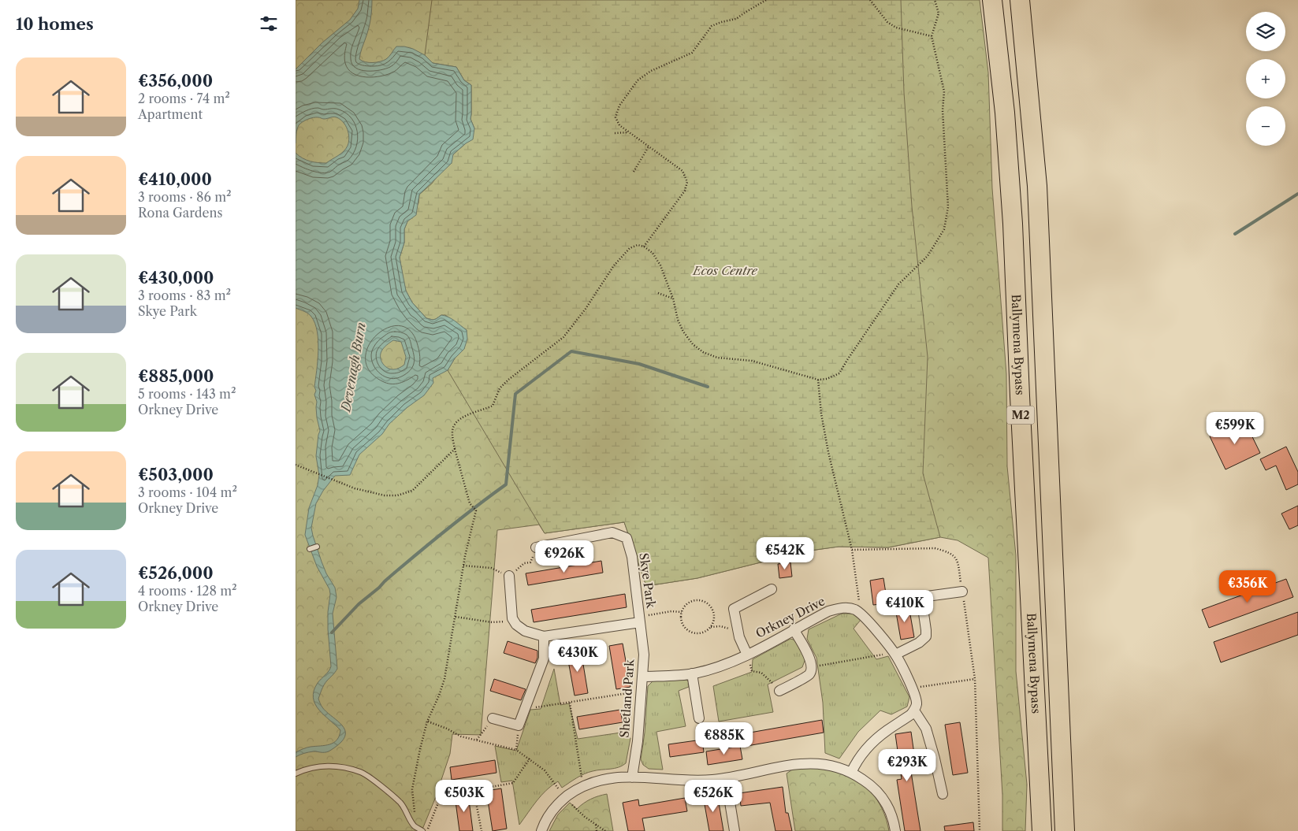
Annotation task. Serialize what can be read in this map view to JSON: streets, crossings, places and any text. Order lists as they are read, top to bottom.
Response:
{
  "streets": {
    "highway": ["Ballymena Bypass", "M2"],
    "street": ["Skye Park", "Orkney Drive", "Shetland Park"]
  },
  "crossings": [
    ["Skye Park", "Shetland Park"],
    ["Orkney Drive", "Shetland Park"]
  ],
  "water": ["Devenagh Burn"],
  "parks": ["Ecos Centre"],
  "page": {
    "heading": "10 homes",
    "map_buttons": ["+", "−"],
    "list": [
      {
        "name": "€356,000",
        "note": "2 rooms · 74 m² · Apartment"
      },
      {
        "name": "€410,000",
        "note": "3 rooms · 86 m² · Rona Gardens"
      },
      {
        "name": "€430,000",
        "note": "3 rooms · 83 m² · Skye Park"
      },
      {
        "name": "€885,000",
        "note": "5 rooms · 143 m² · Orkney Drive"
      },
      {
        "name": "€503,000",
        "note": "3 rooms · 104 m² · Orkney Drive"
      },
      {
        "name": "€526,000",
        "note": "4 rooms · 128 m² · Orkney Drive"
      }
    ],
    "price": [
      "€599K",
      "€542K",
      "€926K",
      "€356K",
      "€410K",
      "€430K",
      "€885K",
      "€293K",
      "€503K",
      "€526K"
    ]
  }
}
